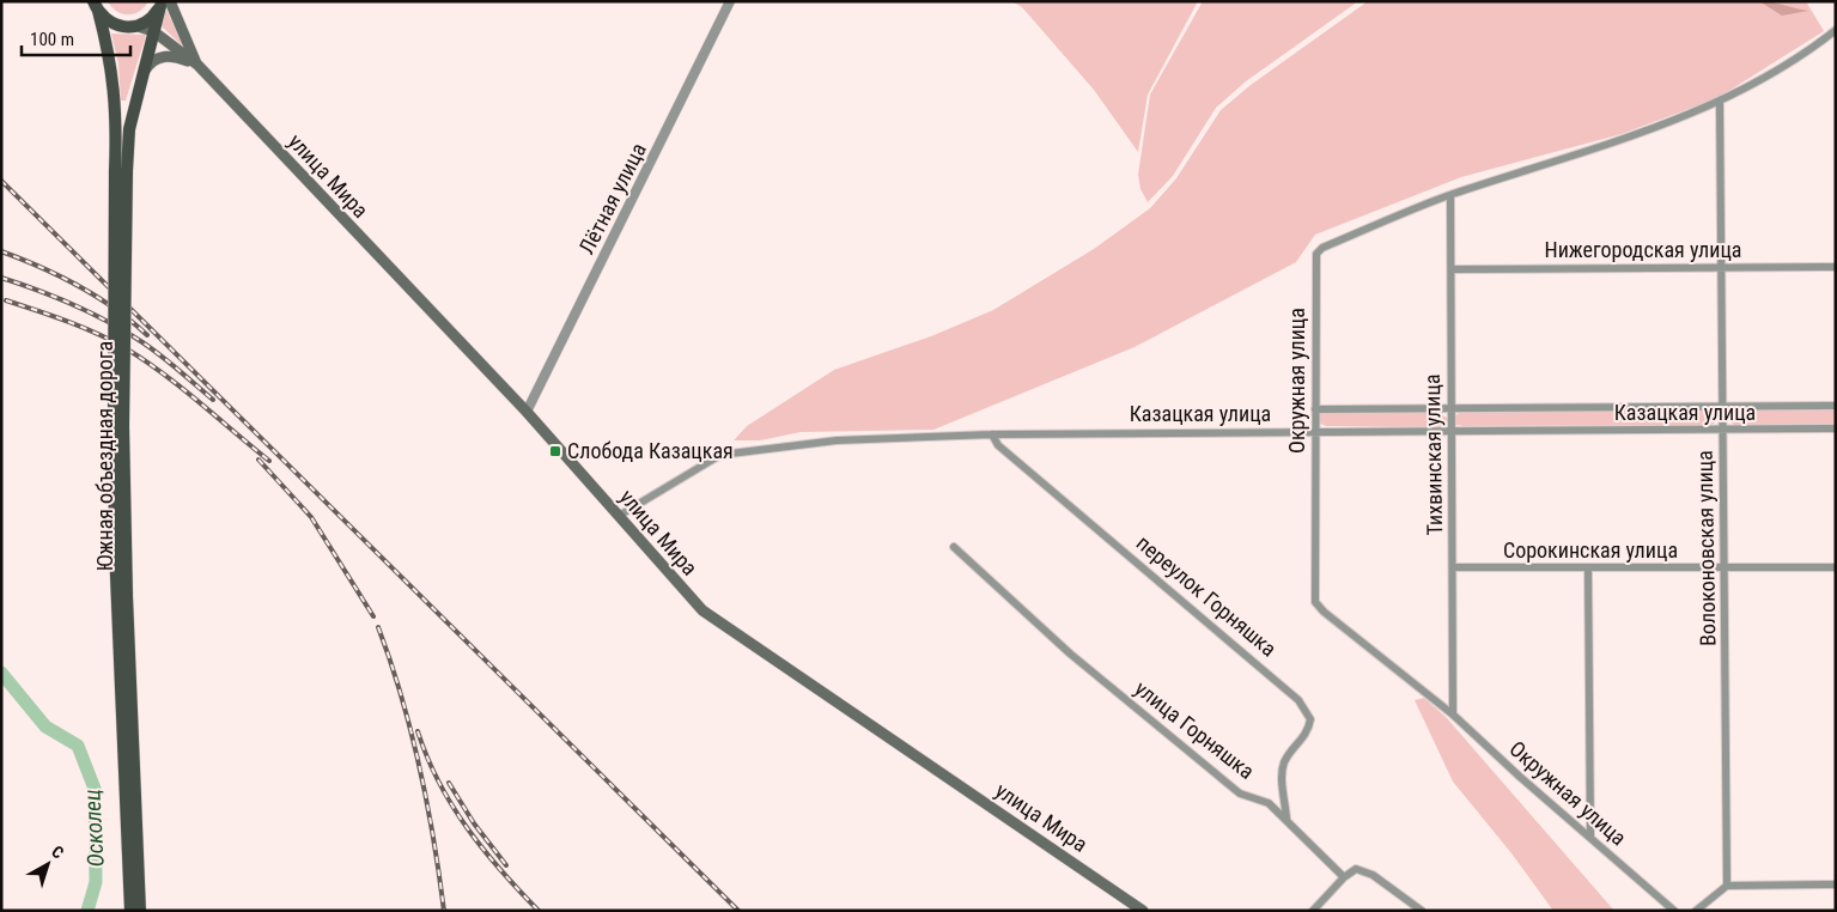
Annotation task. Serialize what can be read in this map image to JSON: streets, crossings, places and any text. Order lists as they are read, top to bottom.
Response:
{
  "streets": {
    "main road": ["улица Мира", "Южная объездная дорога"],
    "street": [
      "Лётная улица",
      "Нижегородская улица",
      "Окружная улица",
      "Казацкая улица",
      "Тихвинская улица",
      "Волоконовская улица",
      "Сорокинская улица",
      "переулок Горняшка",
      "улица Горняшка"
    ]
  },
  "crossings": [
    ["улица Мира", "Лётная улица"],
    ["улица Мира", "Казацкая улица"],
    ["улица Мира", "Южная объездная дорога"],
    ["Нижегородская улица", "Тихвинская улица"],
    ["Нижегородская улица", "Волоконовская улица"],
    ["Окружная улица", "Казацкая улица"],
    ["Окружная улица", "Тихвинская улица"],
    ["Окружная улица", "Волоконовская улица"],
    ["Казацкая улица", "Тихвинская улица"],
    ["Казацкая улица", "Волоконовская улица"],
    ["Казацкая улица", "переулок Горняшка"],
    ["Тихвинская улица", "Сорокинская улица"],
    ["Волоконовская улица", "Сорокинская улица"],
    ["переулок Горняшка", "улица Горняшка"]
  ],
  "water": ["Осколец"],
  "places": {
    "transit": ["Слобода Казацкая"]
  },
  "scale_bar": "100 m",
  "north": "top right"
}
